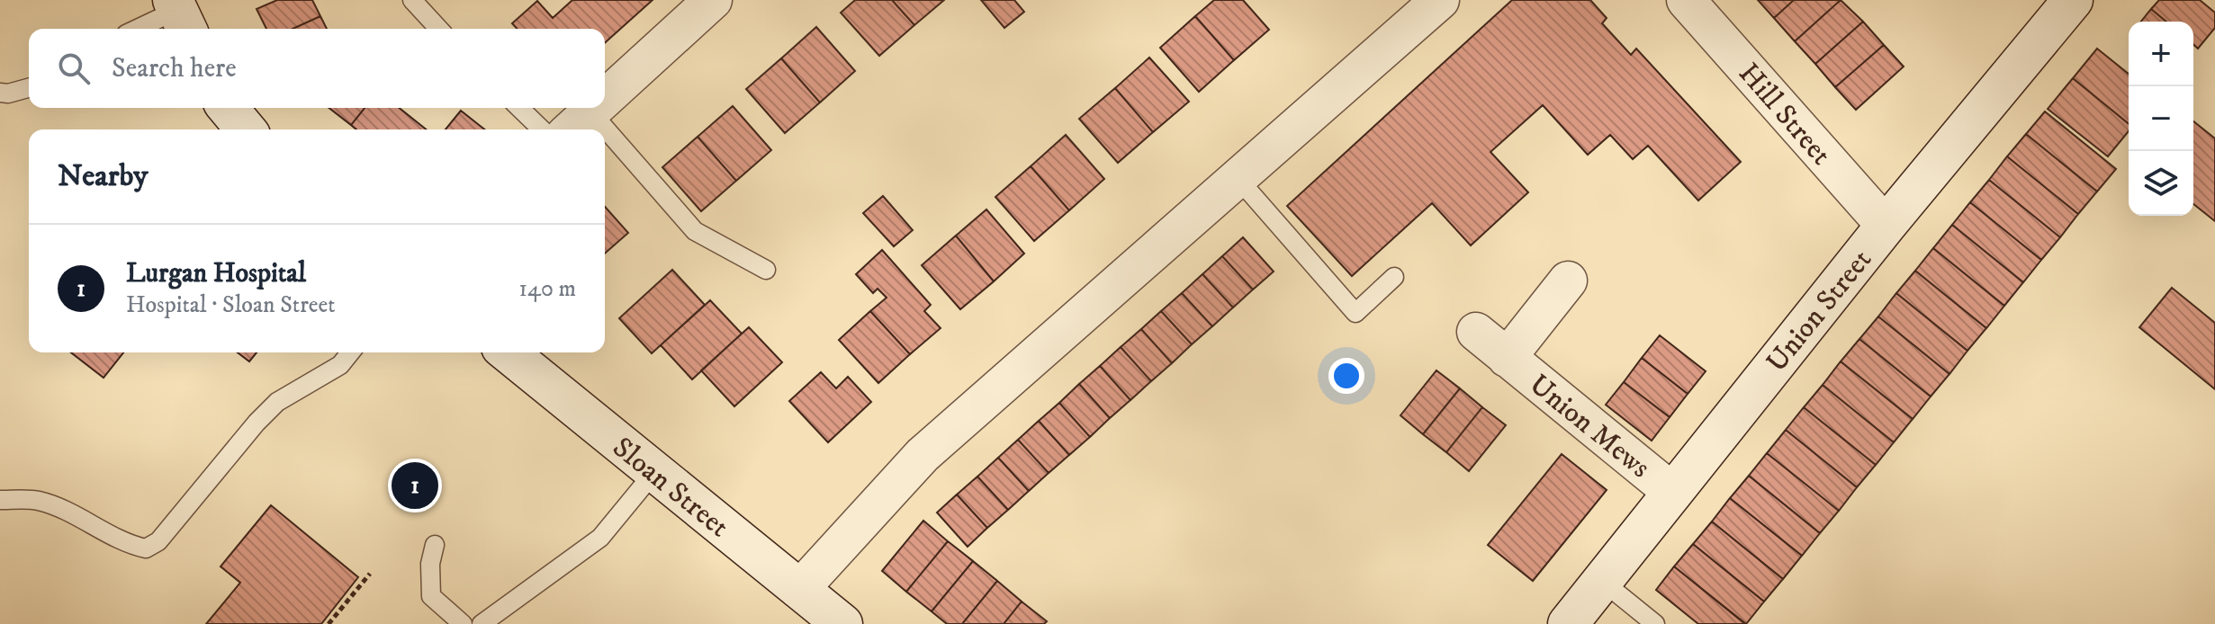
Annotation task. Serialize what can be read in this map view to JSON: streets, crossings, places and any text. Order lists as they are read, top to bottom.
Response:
{
  "streets": {
    "street": [
      "Hill Street",
      "Union Street",
      "Union Mews",
      "Sloan Street"
    ]
  },
  "crossings": [
    ["Hill Street", "Union Street"],
    ["Union Street", "Union Mews"]
  ],
  "page": {
    "map_buttons": ["+", "−"],
    "search": "Search here",
    "heading": "Nearby",
    "list": [
      {
        "mark": "1",
        "name": "Lurgan Hospital",
        "note": "Hospital · Sloan Street",
        "value": "140 m"
      }
    ],
    "pins": "1"
  }
}
